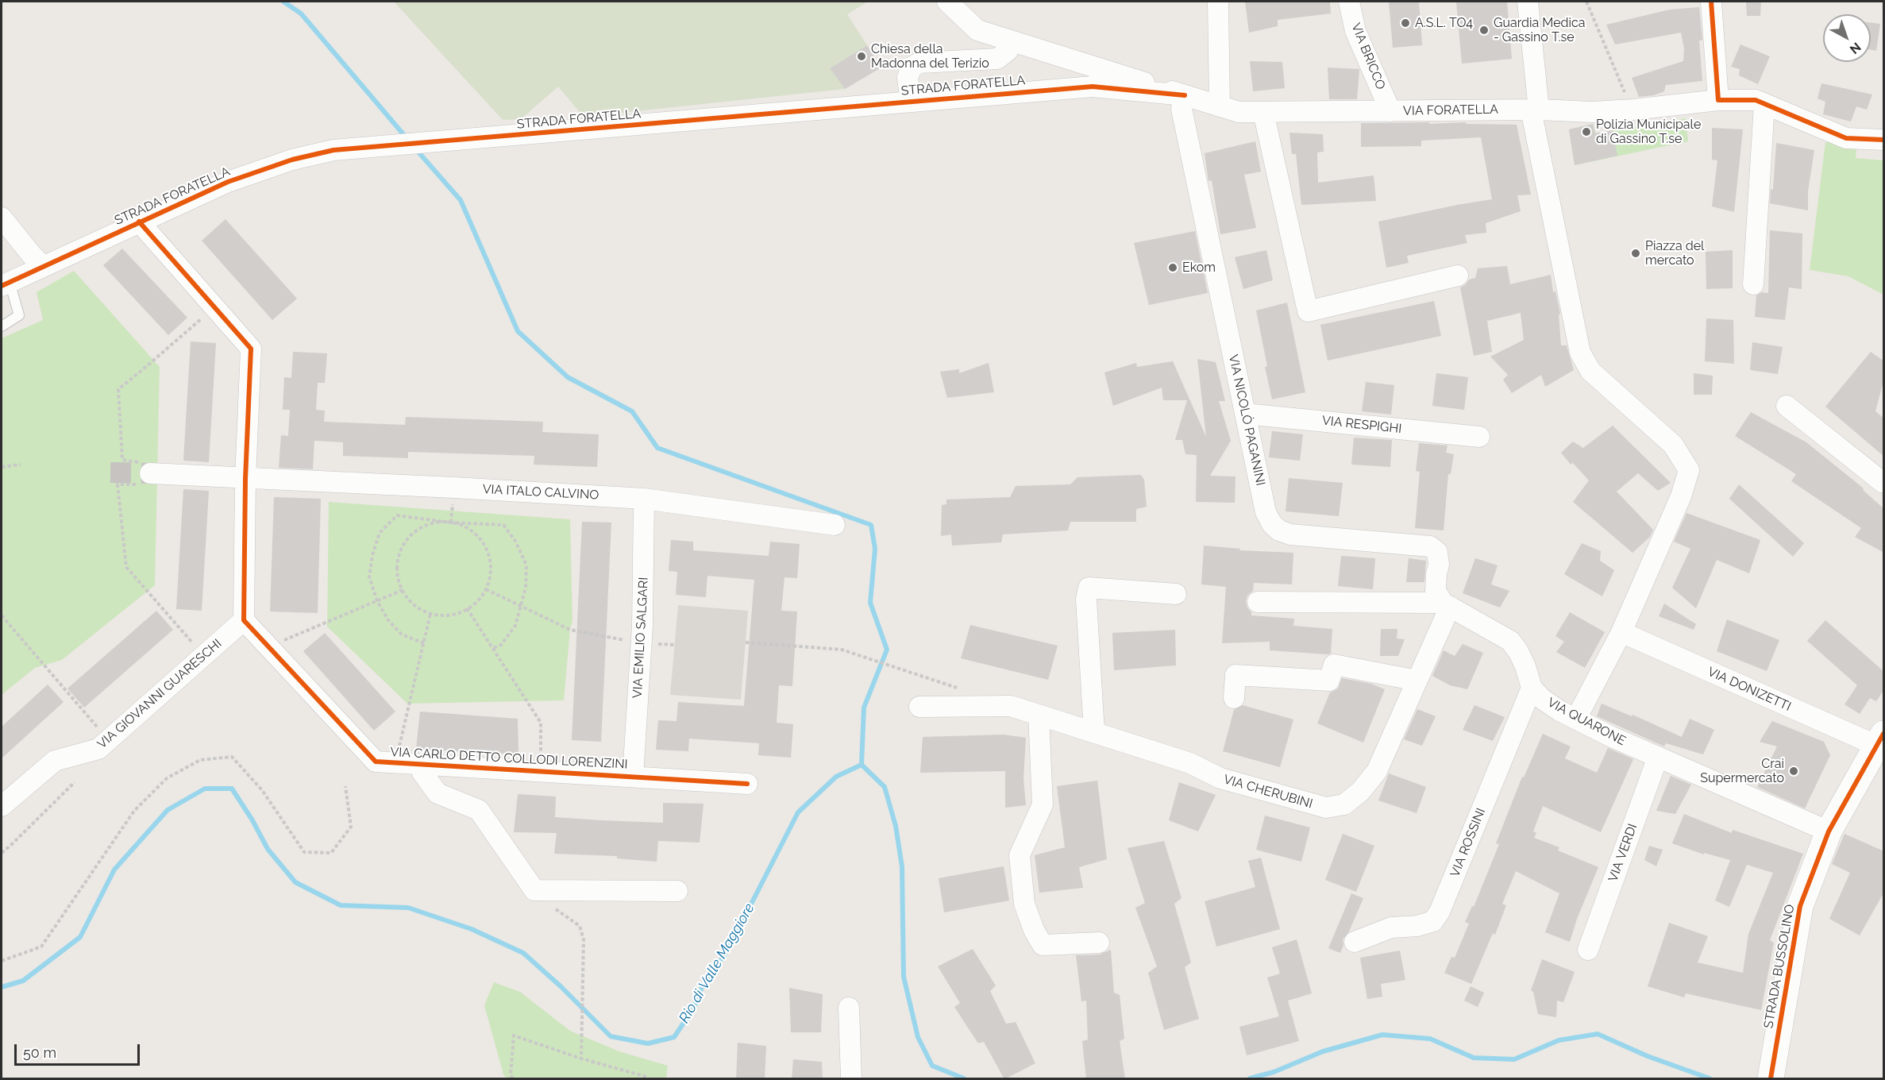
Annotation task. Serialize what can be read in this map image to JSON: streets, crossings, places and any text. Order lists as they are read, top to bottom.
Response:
{
  "streets": {
    "street": [
      "VIA BRICCO",
      "STRADA FORATELLA",
      "VIA FORATELLA",
      "VIA NICOLÒ PAGANINI",
      "VIA RESPIGHI",
      "VIA ITALO CALVINO",
      "VIA EMILIO SALGARI",
      "VIA DONIZETTI",
      "VIA GIOVANNI GUARESCHI",
      "VIA QUARONE",
      "VIA CARLO DETTO COLLODI LORENZINI",
      "VIA CHERUBINI",
      "VIA ROSSINI",
      "VIA VERDI",
      "STRADA BUSSOLINO"
    ]
  },
  "crossings": [
    ["VIA BRICCO", "VIA FORATELLA"],
    ["STRADA FORATELLA", "VIA FORATELLA"],
    ["STRADA FORATELLA", "VIA NICOLÒ PAGANINI"],
    ["VIA FORATELLA", "VIA NICOLÒ PAGANINI"],
    ["VIA NICOLÒ PAGANINI", "VIA RESPIGHI"],
    ["VIA NICOLÒ PAGANINI", "VIA QUARONE"],
    ["VIA NICOLÒ PAGANINI", "VIA CHERUBINI"],
    ["VIA ITALO CALVINO", "VIA EMILIO SALGARI"],
    ["VIA EMILIO SALGARI", "VIA CARLO DETTO COLLODI LORENZINI"],
    ["VIA DONIZETTI", "STRADA BUSSOLINO"],
    ["VIA GIOVANNI GUARESCHI", "VIA CARLO DETTO COLLODI LORENZINI"],
    ["VIA QUARONE", "VIA CHERUBINI"],
    ["VIA QUARONE", "VIA ROSSINI"],
    ["VIA QUARONE", "VIA VERDI"],
    ["VIA QUARONE", "STRADA BUSSOLINO"]
  ],
  "water": ["Rio di Valle Maggiore"],
  "places": [
    "A.S.L. TO4",
    "Guardia Medica - Gassino T.se",
    "Chiesa della Madonna del Terizio",
    "Polizia Municipale di Gassino T.se",
    "Piazza del mercato",
    "Ekom",
    "Crai Supermercato"
  ],
  "scale_bar": "50 m",
  "north": "bottom right"
}
